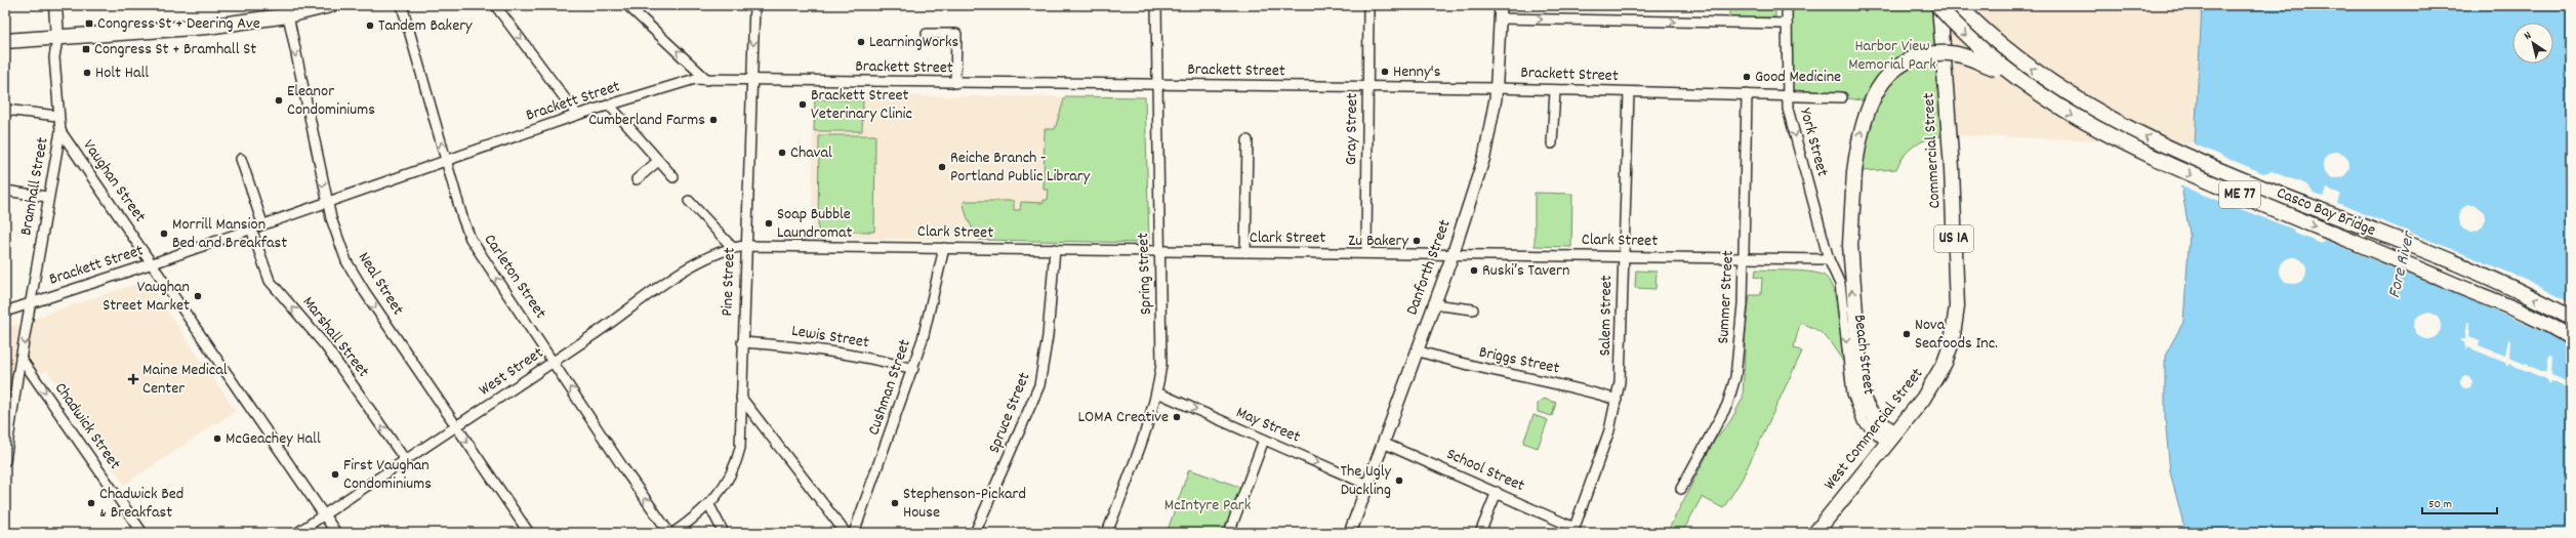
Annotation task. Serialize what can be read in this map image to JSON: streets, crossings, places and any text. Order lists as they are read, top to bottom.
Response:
{
  "streets": {
    "main road": [
      "Commercial Street",
      "ME 77",
      "Casco Bay Bridge",
      "US 1A",
      "West Commercial Street"
    ],
    "street": [
      "Brackett Street",
      "Gray Street",
      "York Street",
      "Vaughan Street",
      "Bramhall Street",
      "Clark Street",
      "Danforth Street",
      "Spring Street",
      "Carleton Street",
      "Pine Street",
      "Neal Street",
      "Summer Street",
      "Salem Street",
      "Marshall Street",
      "Lewis Street",
      "Beach Street",
      "Briggs Street",
      "West Street",
      "Cushman Street",
      "Spruce Street",
      "May Street",
      "Chadwick Street",
      "School Street"
    ]
  },
  "crossings": [
    ["Brackett Street", "Gray Street"],
    ["Brackett Street", "York Street"],
    ["Brackett Street", "Vaughan Street"],
    ["Brackett Street", "Bramhall Street"],
    ["Brackett Street", "Danforth Street"],
    ["Brackett Street", "Spring Street"],
    ["Brackett Street", "Carleton Street"],
    ["Brackett Street", "Pine Street"],
    ["Brackett Street", "Neal Street"],
    ["Brackett Street", "Summer Street"],
    ["Brackett Street", "Salem Street"],
    ["Brackett Street", "Marshall Street"],
    ["Gray Street", "Clark Street"],
    ["York Street", "Clark Street"],
    ["York Street", "Beach Street"],
    ["Commercial Street", "Casco Bay Bridge"],
    ["Commercial Street", "West Commercial Street"],
    ["Vaughan Street", "Bramhall Street"],
    ["Vaughan Street", "West Street"],
    ["Bramhall Street", "Chadwick Street"],
    ["Clark Street", "Danforth Street"],
    ["Clark Street", "Spring Street"],
    ["Clark Street", "Pine Street"],
    ["Clark Street", "Summer Street"],
    ["Clark Street", "Salem Street"],
    ["Clark Street", "Beach Street"],
    ["Clark Street", "West Street"],
    ["Clark Street", "Cushman Street"],
    ["Clark Street", "Spruce Street"],
    ["Danforth Street", "Briggs Street"],
    ["Danforth Street", "May Street"],
    ["Danforth Street", "School Street"],
    ["Spring Street", "May Street"],
    ["Carleton Street", "West Street"],
    ["Pine Street", "Lewis Street"],
    ["Pine Street", "West Street"],
    ["Neal Street", "West Street"],
    ["Salem Street", "Briggs Street"],
    ["Salem Street", "School Street"],
    ["Marshall Street", "West Street"],
    ["Lewis Street", "Cushman Street"],
    ["Beach Street", "West Commercial Street"]
  ],
  "one_way": [
    "York Street",
    "Carleton Street",
    "Neal Street",
    "Marshall Street",
    "Beach Street",
    "May Street",
    "Chadwick Street"
  ],
  "water": ["Fore River"],
  "parks": ["Harbor View Memorial Park", "McIntyre Park"],
  "places": {
    "transit": ["Congress St + Deering Ave", "Congress St + Bramhall St"],
    "other": [
      "Tandem Bakery",
      "LearningWorks",
      "Henny's",
      "Holt Hall",
      "Good Medicine",
      "Eleanor Condominiums",
      "Brackett Street Veterinary Clinic",
      "Cumberland Farms",
      "Chaval",
      "Reiche Branch - Portland Public Library",
      "Soap Bubble Laundromat",
      "Morrill Mansion Bed and Breakfast",
      "Zu Bakery",
      "Ruski’s Tavern",
      "Vaughan Street Market",
      "Nova Seafoods Inc.",
      "LOMA Creative",
      "McGeachey Hall",
      "First Vaughan Condominiums",
      "The Ugly Duckling",
      "Chadwick Bed & Breakfast",
      "Stephenson-Pickard House"
    ],
    "health": ["Maine Medical Center"]
  },
  "scale_bar": "50 m",
  "north": "top left"
}
